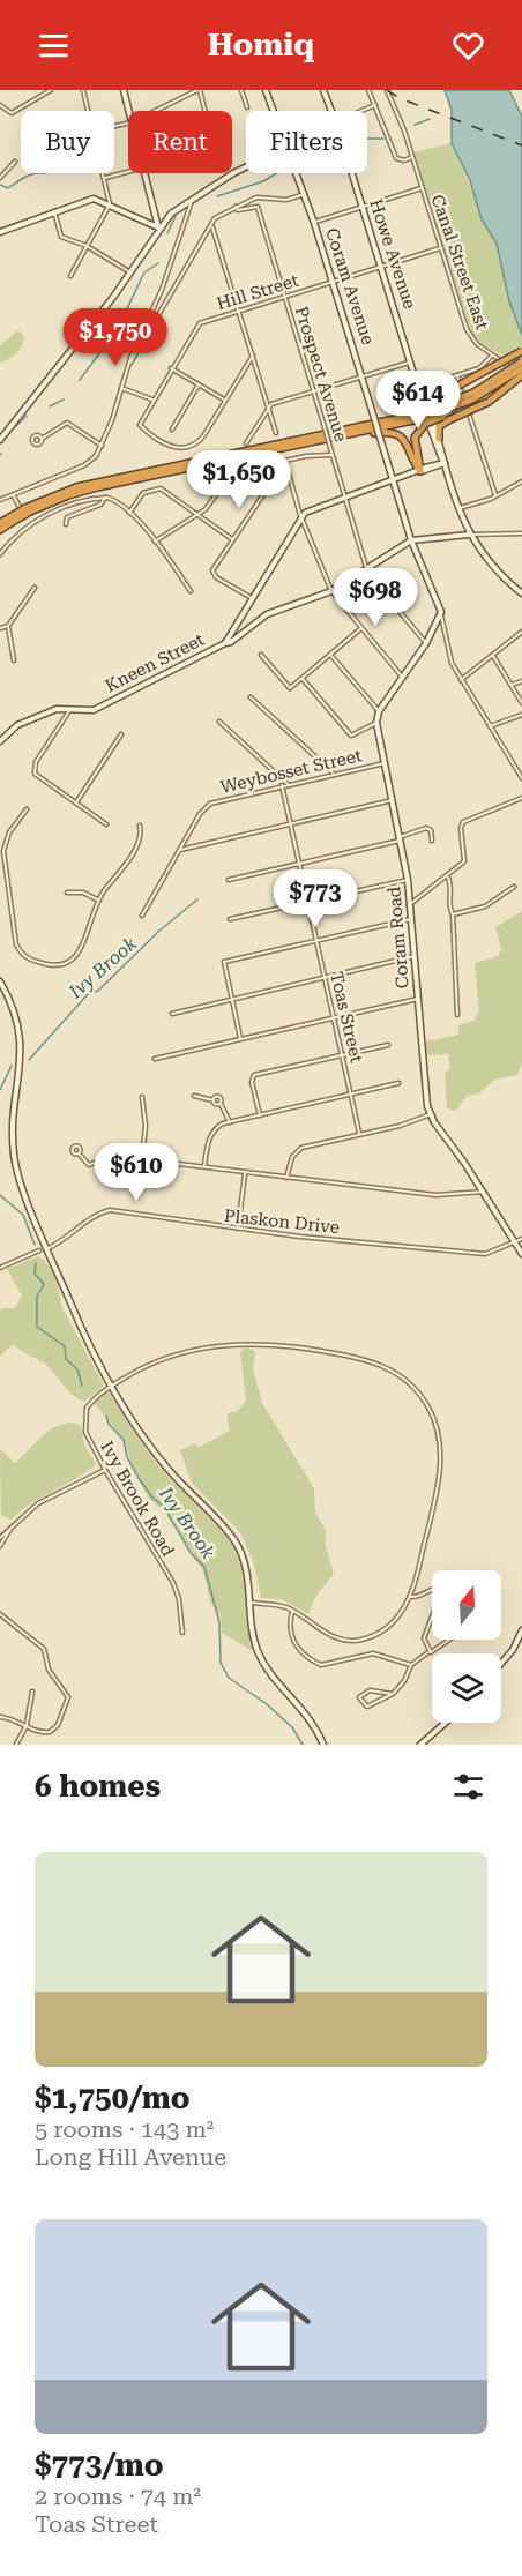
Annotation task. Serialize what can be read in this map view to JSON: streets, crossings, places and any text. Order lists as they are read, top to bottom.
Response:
{
  "streets": {
    "street": [
      "Howe Avenue",
      "Canal Street East",
      "Coram Avenue",
      "Hill Street",
      "Prospect Avenue",
      "Kneen Street",
      "Weybosset Street",
      "Coram Road",
      "Toas Street",
      "Plaskon Drive",
      "Ivy Brook Road"
    ]
  },
  "crossings": [
    ["Howe Avenue", "Hill Street"],
    ["Howe Avenue", "Kneen Street"],
    ["Canal Street East", "Hill Street"],
    ["Coram Avenue", "Hill Street"],
    ["Coram Avenue", "Kneen Street"],
    ["Coram Avenue", "Coram Road"],
    ["Hill Street", "Prospect Avenue"],
    ["Prospect Avenue", "Kneen Street"],
    ["Weybosset Street", "Coram Road"],
    ["Weybosset Street", "Toas Street"],
    ["Coram Road", "Plaskon Drive"]
  ],
  "water": ["Ivy Brook"],
  "north": "top",
  "page": {
    "header": "Homiq",
    "chip": ["Buy", "Rent", "Filters"],
    "price": [
      "$1,750",
      "$614",
      "$1,650",
      "$698",
      "$773",
      "$610"
    ],
    "heading": "6 homes",
    "list": [
      {
        "name": "$1,750/mo",
        "note": "5 rooms · 143 m² · Long Hill Avenue"
      },
      {
        "name": "$773/mo",
        "note": "2 rooms · 74 m² · Toas Street"
      }
    ]
  }
}
